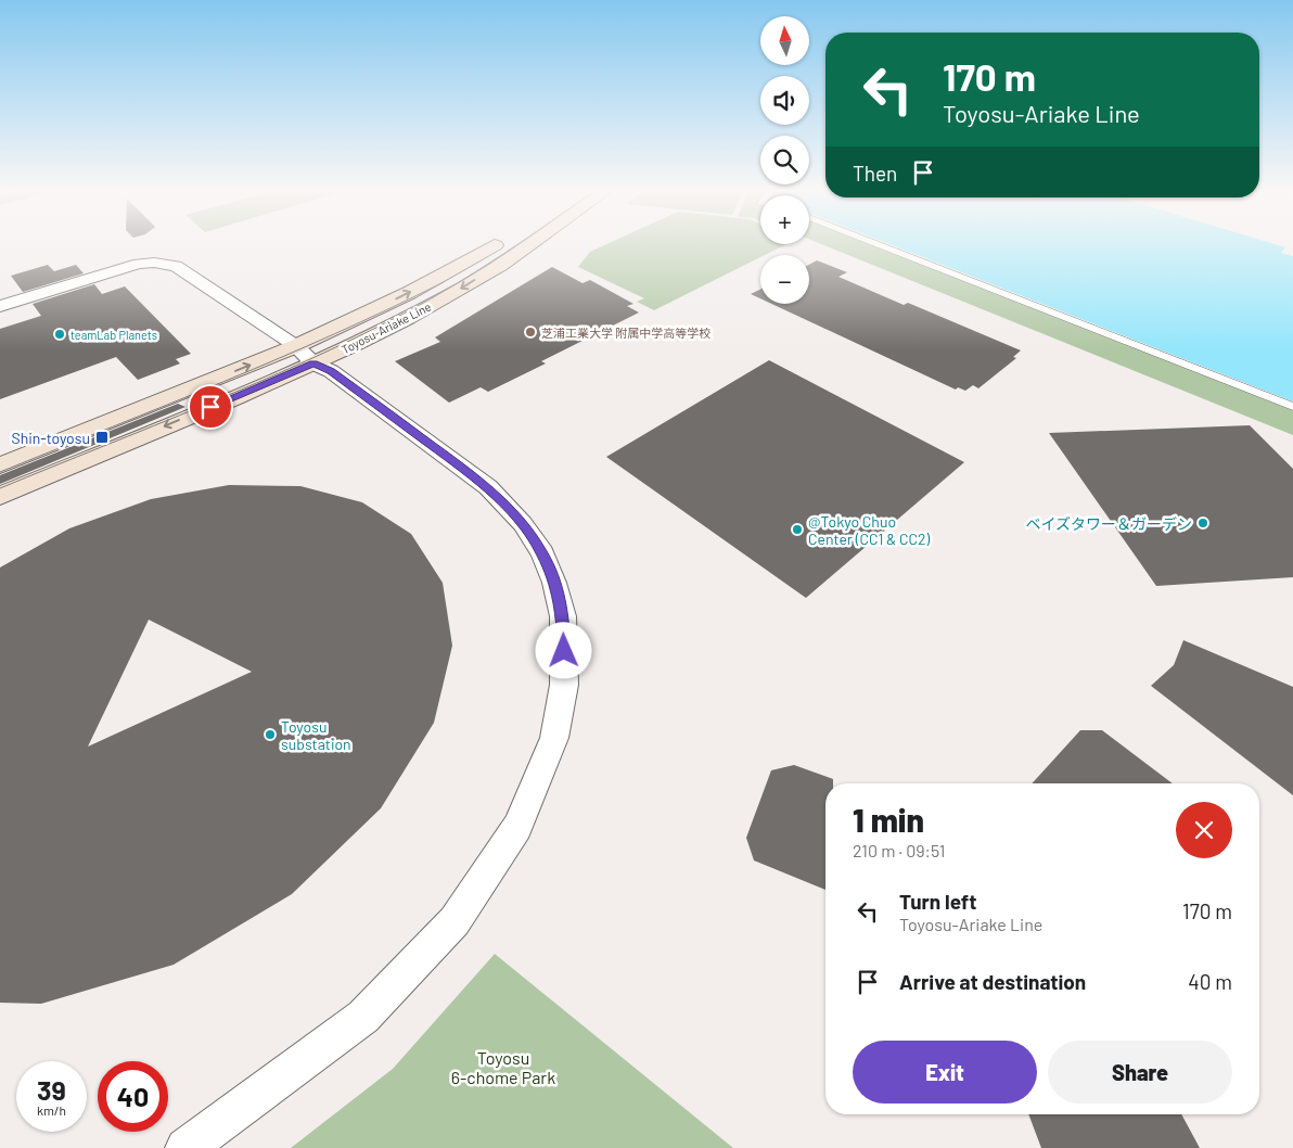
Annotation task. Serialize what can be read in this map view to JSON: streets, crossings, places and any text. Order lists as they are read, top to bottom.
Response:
{
  "streets": {
    "main road": ["Toyosu-Ariake Line"]
  },
  "parks": ["Toyosu 6-chome Park"],
  "places": {
    "other": [
      "芝浦工業大学 附属中学高等学校",
      "teamLab Planets",
      "ベイズタワー＆ガーデン",
      "@Tokyo Chuo Center (CC1 & CC2)",
      "Toyosu substation"
    ],
    "transit": ["Shin-toyosu"]
  },
  "north": "top",
  "page": {
    "map_buttons": ["+", "−"],
    "turn": ["170 m", "Toyosu-Ariake Line"],
    "then": "Then",
    "heading": ["1 min", "210 m · 09:51"],
    "list": [
      {
        "name": "Turn left",
        "note": "Toyosu-Ariake Line",
        "value": "170 m"
      },
      {
        "name": "Arrive at destination",
        "value": "40 m"
      }
    ],
    "buttons": ["Exit", "Share"],
    "speed": "39 km/h",
    "limit": "40"
  }
}
